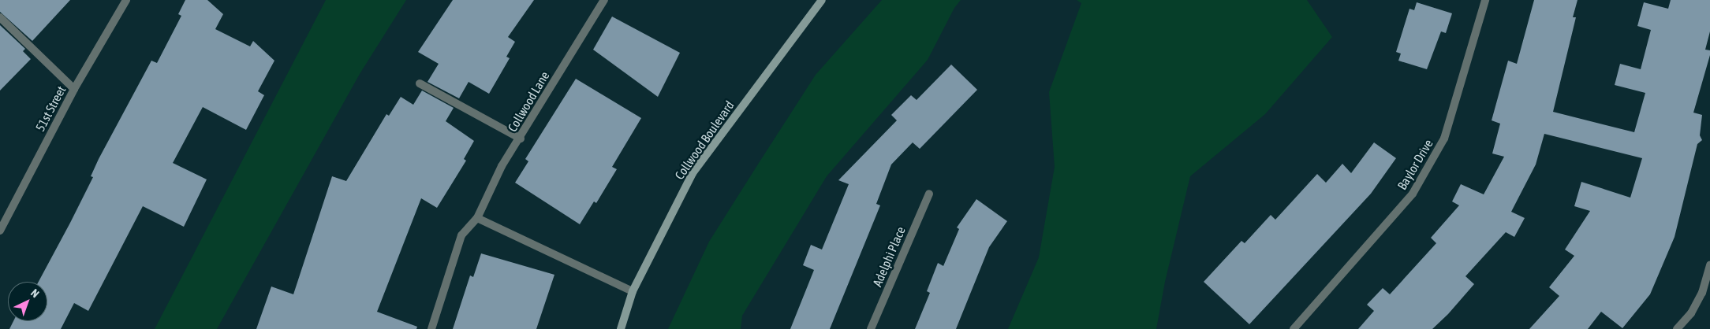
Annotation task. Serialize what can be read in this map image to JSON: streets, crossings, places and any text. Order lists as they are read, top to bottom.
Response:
{
  "streets": {
    "main road": ["Collwood Boulevard"],
    "street": [
      "Collwood Lane",
      "51st Street",
      "Baylor Drive",
      "Adelphi Place"
    ]
  },
  "north": "top right"
}
